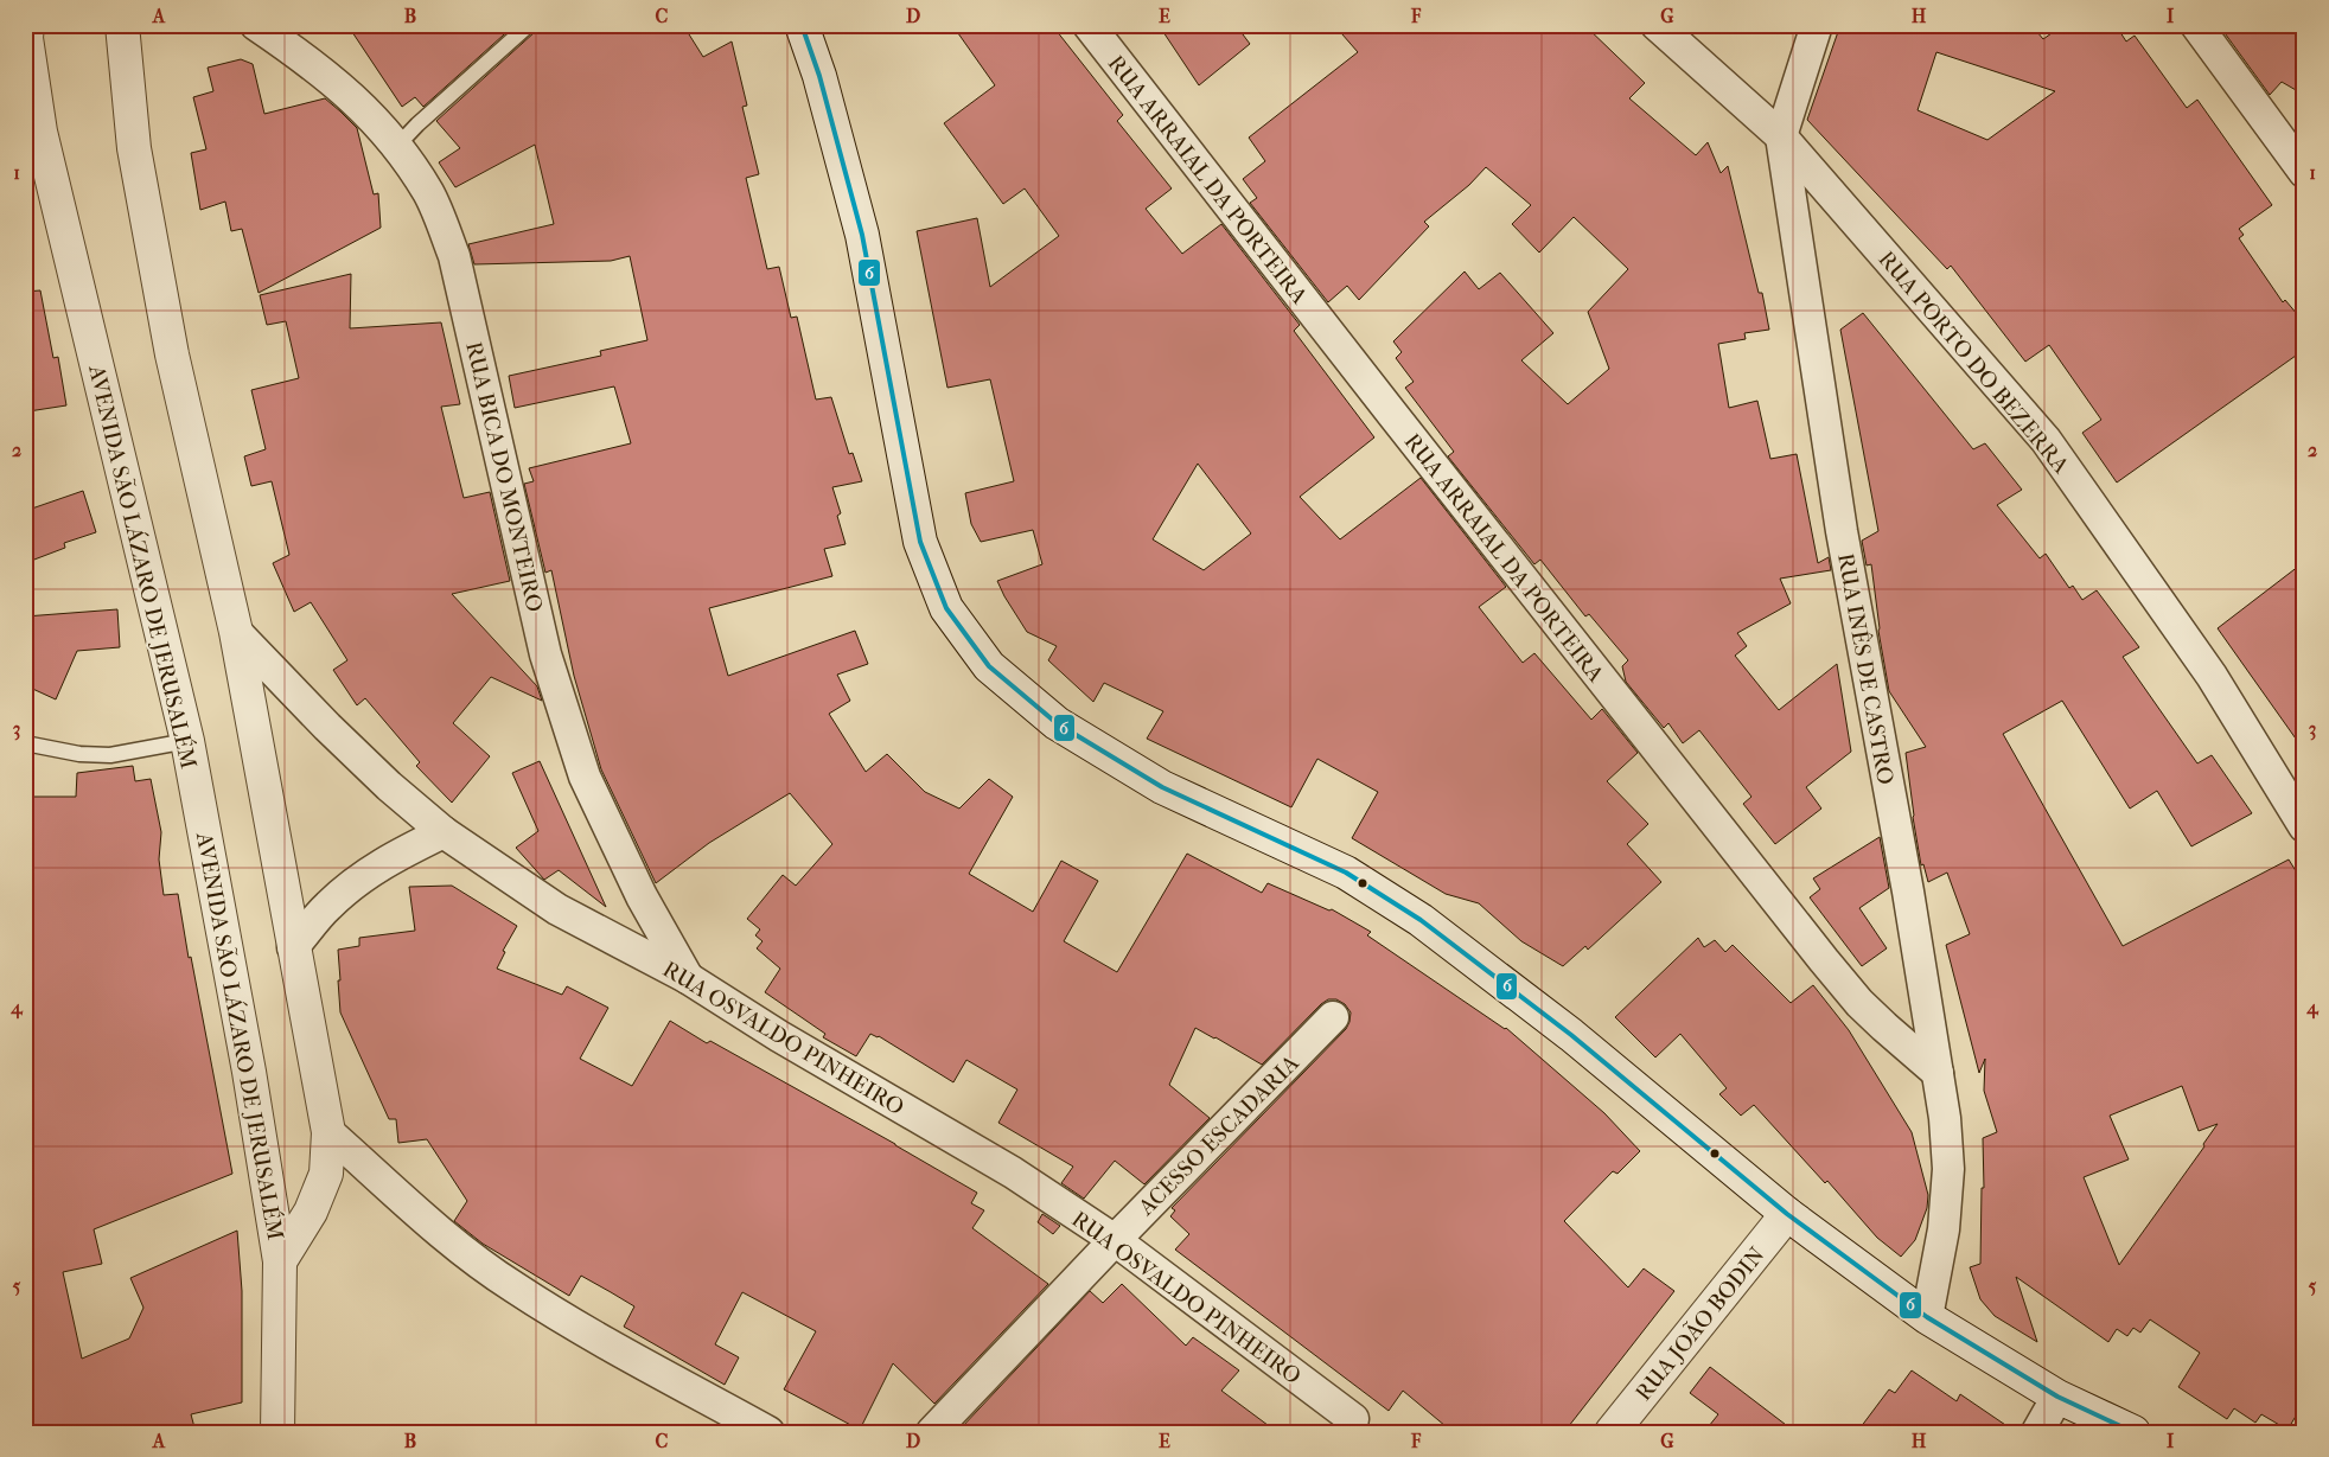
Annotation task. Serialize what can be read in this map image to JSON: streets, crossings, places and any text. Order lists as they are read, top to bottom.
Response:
{
  "streets": {
    "street": [
      "RUA ARRAIAL DA PORTEIRA",
      "RUA PORTO DO BEZERRA",
      "RUA BICA DO MONTEIRO",
      "AVENIDA SÃO LÁZARO DE JERUSALÉM",
      "RUA INÊS DE CASTRO",
      "RUA OSVALDO PINHEIRO",
      "ACESSO ESCADARIA",
      "RUA JOÃO BODIN"
    ]
  },
  "crossings": [
    ["RUA ARRAIAL DA PORTEIRA", "RUA INÊS DE CASTRO"],
    ["RUA PORTO DO BEZERRA", "RUA INÊS DE CASTRO"],
    ["RUA BICA DO MONTEIRO", "RUA OSVALDO PINHEIRO"],
    ["AVENIDA SÃO LÁZARO DE JERUSALÉM", "RUA OSVALDO PINHEIRO"],
    ["RUA OSVALDO PINHEIRO", "ACESSO ESCADARIA"]
  ],
  "lines": ["transit line 6"],
  "grid": {
    "columns": [
      "A",
      "B",
      "C",
      "D",
      "E",
      "F",
      "G",
      "H",
      "I"
    ],
    "rows": [
      "1",
      "2",
      "3",
      "4",
      "5"
    ]
  }
}
